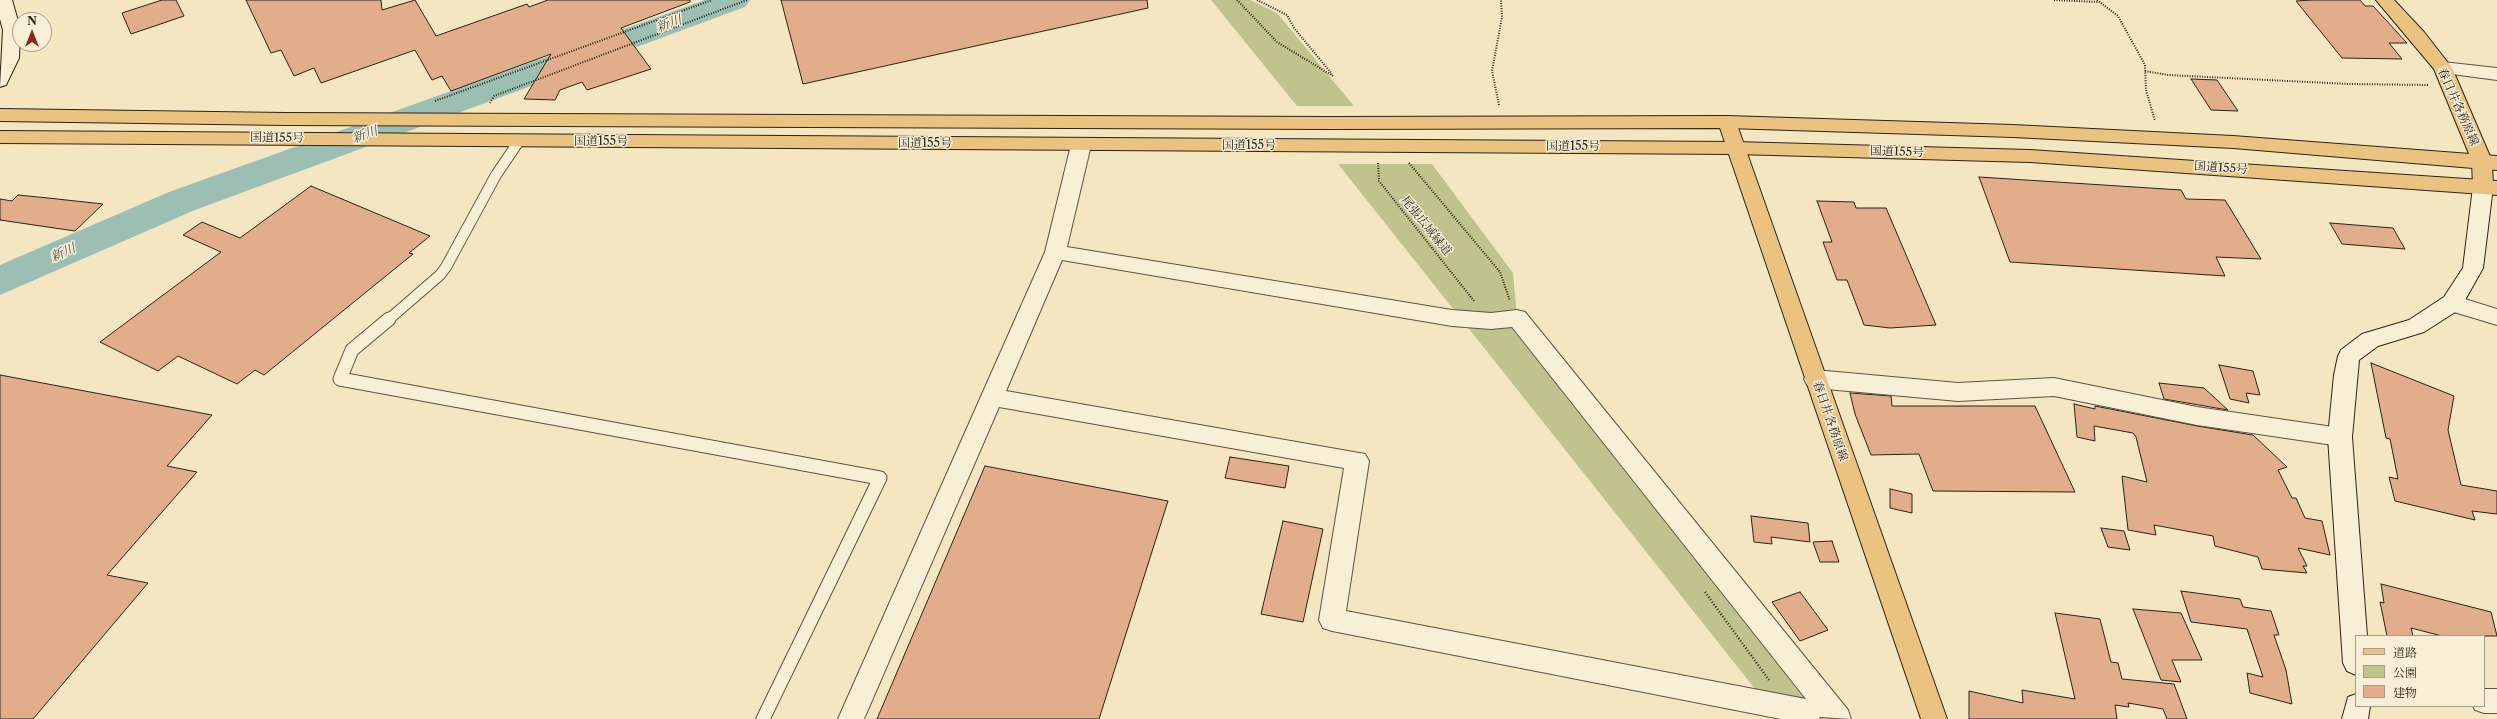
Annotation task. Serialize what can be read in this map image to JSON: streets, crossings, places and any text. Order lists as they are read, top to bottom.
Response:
{
  "streets": {
    "main road": ["春日井各務原線", "国道155号"],
    "path": ["尾張広域緑道"]
  },
  "crossings": [
    ["春日井各務原線", "国道155号"]
  ],
  "water": ["新川"],
  "legend": ["道路", "公園", "建物"],
  "north": "top"
}
